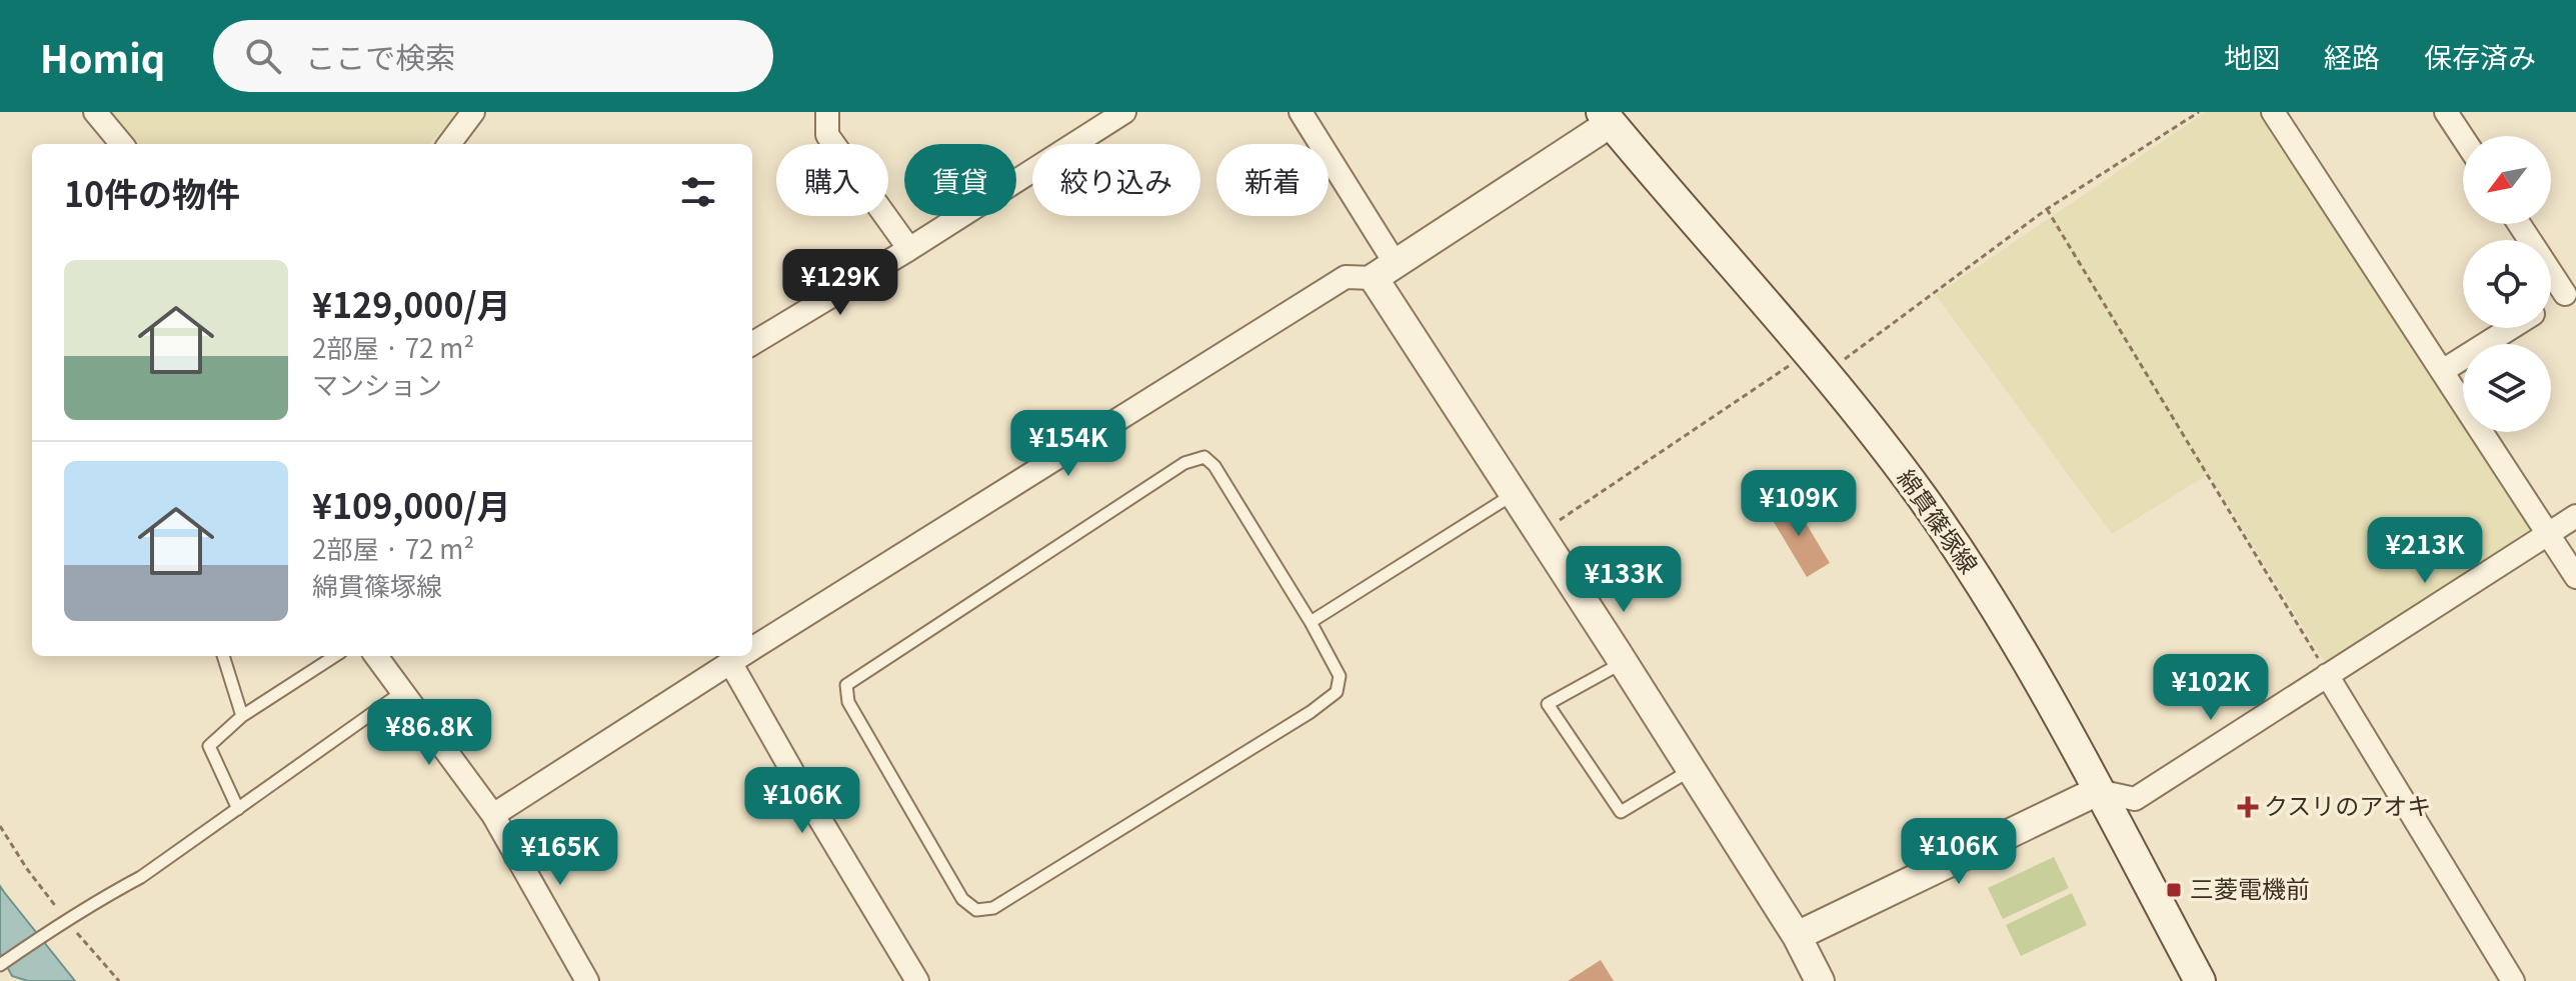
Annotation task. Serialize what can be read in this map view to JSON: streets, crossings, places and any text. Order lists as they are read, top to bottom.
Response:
{
  "streets": {
    "main road": ["綿貫篠塚線"]
  },
  "places": {
    "health": ["クスリのアオキ"],
    "transit": ["三菱電機前"]
  },
  "north": "bottom left",
  "page": {
    "header": "Homiq",
    "search": "ここで検索",
    "nav": ["地図", "経路", "保存済み"],
    "chip": [
      "購入",
      "賃貸",
      "絞り込み",
      "新着"
    ],
    "heading": "10件の物件",
    "list": [
      {
        "name": "¥129,000/月",
        "note": "2部屋 · 72 m² · マンション"
      },
      {
        "name": "¥109,000/月",
        "note": "2部屋 · 72 m² · 綿貫篠塚線"
      }
    ],
    "price": [
      "¥129K",
      "¥154K",
      "¥109K",
      "¥213K",
      "¥133K",
      "¥102K",
      "¥86.8K",
      "¥106K",
      "¥106K",
      "¥165K"
    ]
  }
}
